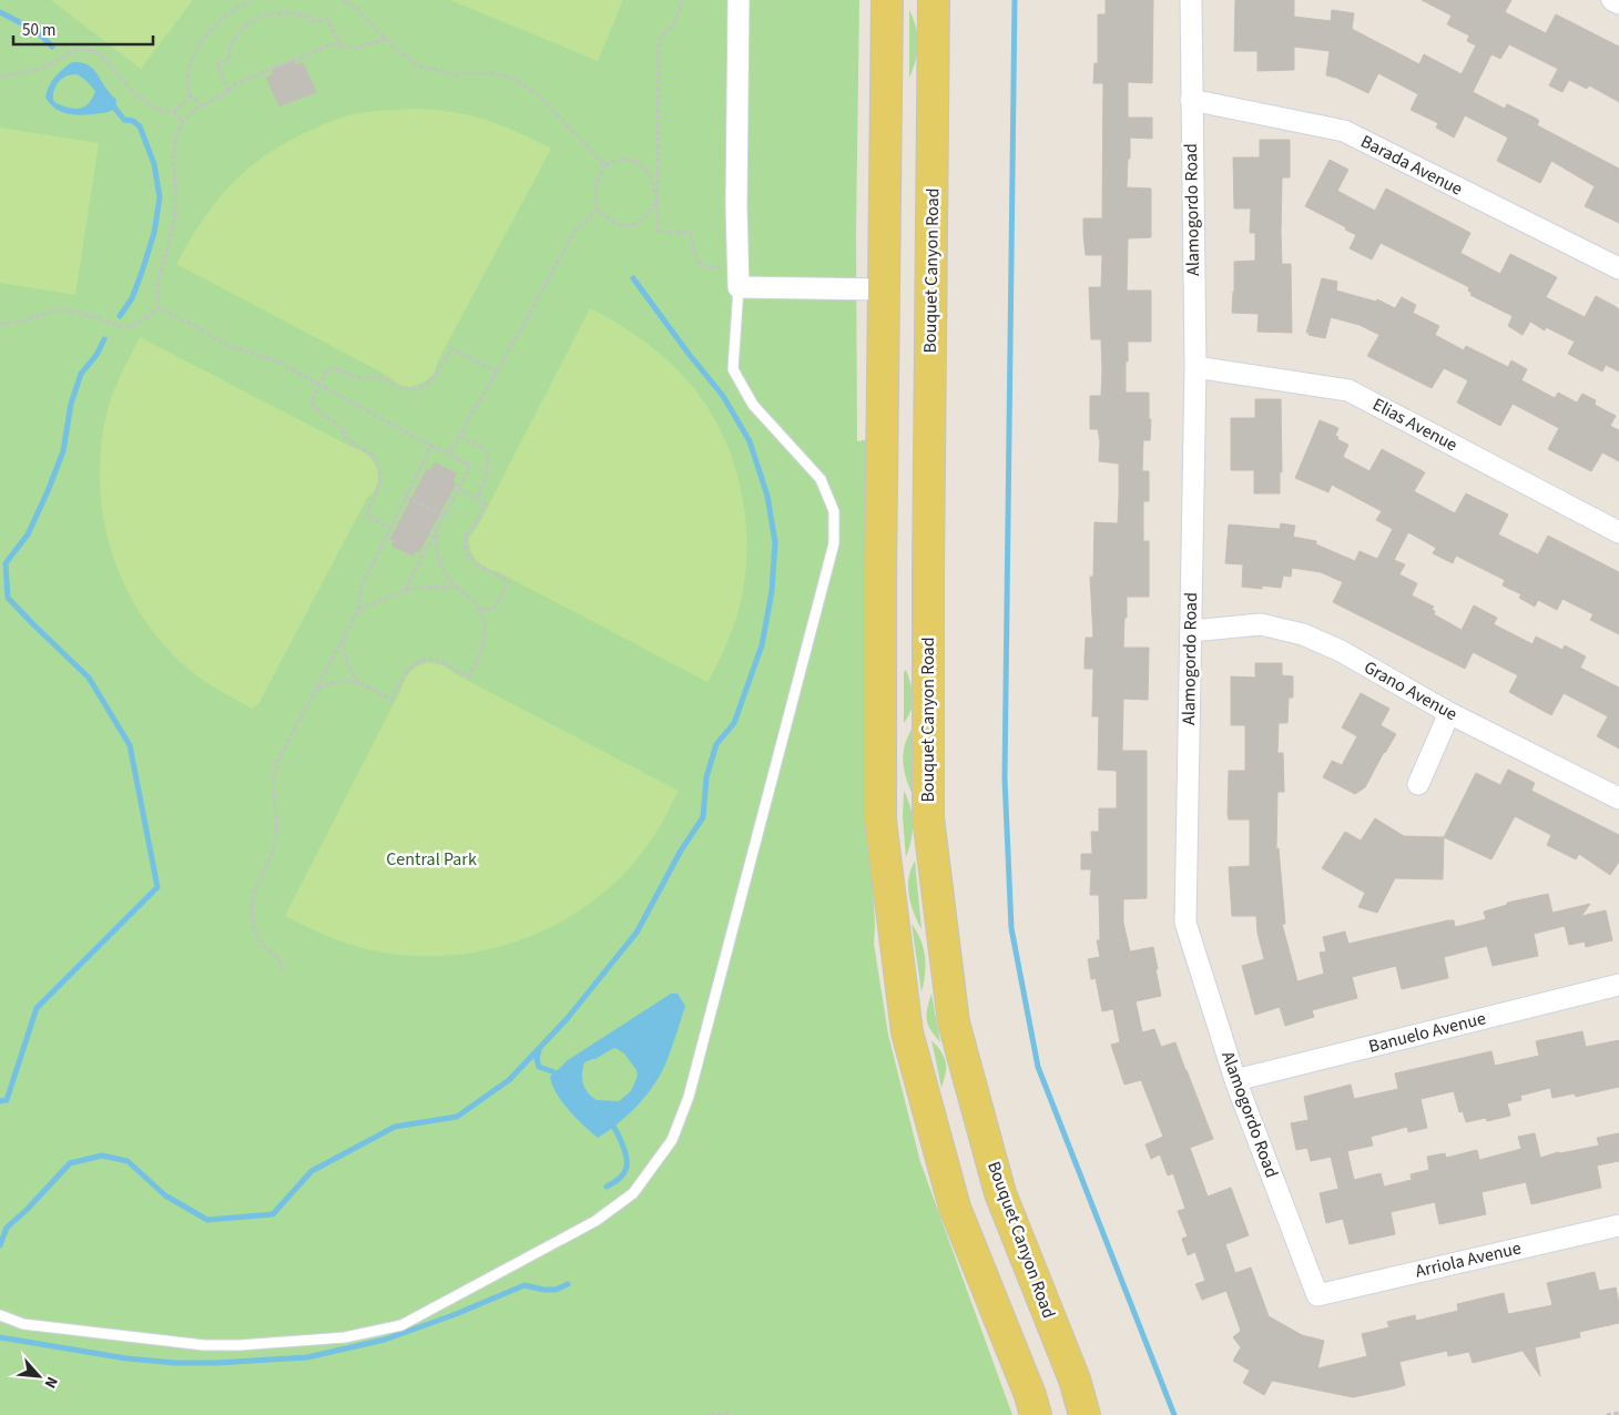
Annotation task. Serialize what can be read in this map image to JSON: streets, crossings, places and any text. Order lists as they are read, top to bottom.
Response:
{
  "streets": {
    "main road": ["Bouquet Canyon Road"],
    "street": [
      "Barada Avenue",
      "Alamogordo Road",
      "Elias Avenue",
      "Grano Avenue",
      "Banuelo Avenue",
      "Arriola Avenue"
    ]
  },
  "crossings": [
    ["Barada Avenue", "Alamogordo Road"],
    ["Alamogordo Road", "Elias Avenue"],
    ["Alamogordo Road", "Grano Avenue"],
    ["Alamogordo Road", "Banuelo Avenue"],
    ["Alamogordo Road", "Arriola Avenue"]
  ],
  "parks": ["Central Park"],
  "scale_bar": "50 m",
  "north": "bottom right"
}
